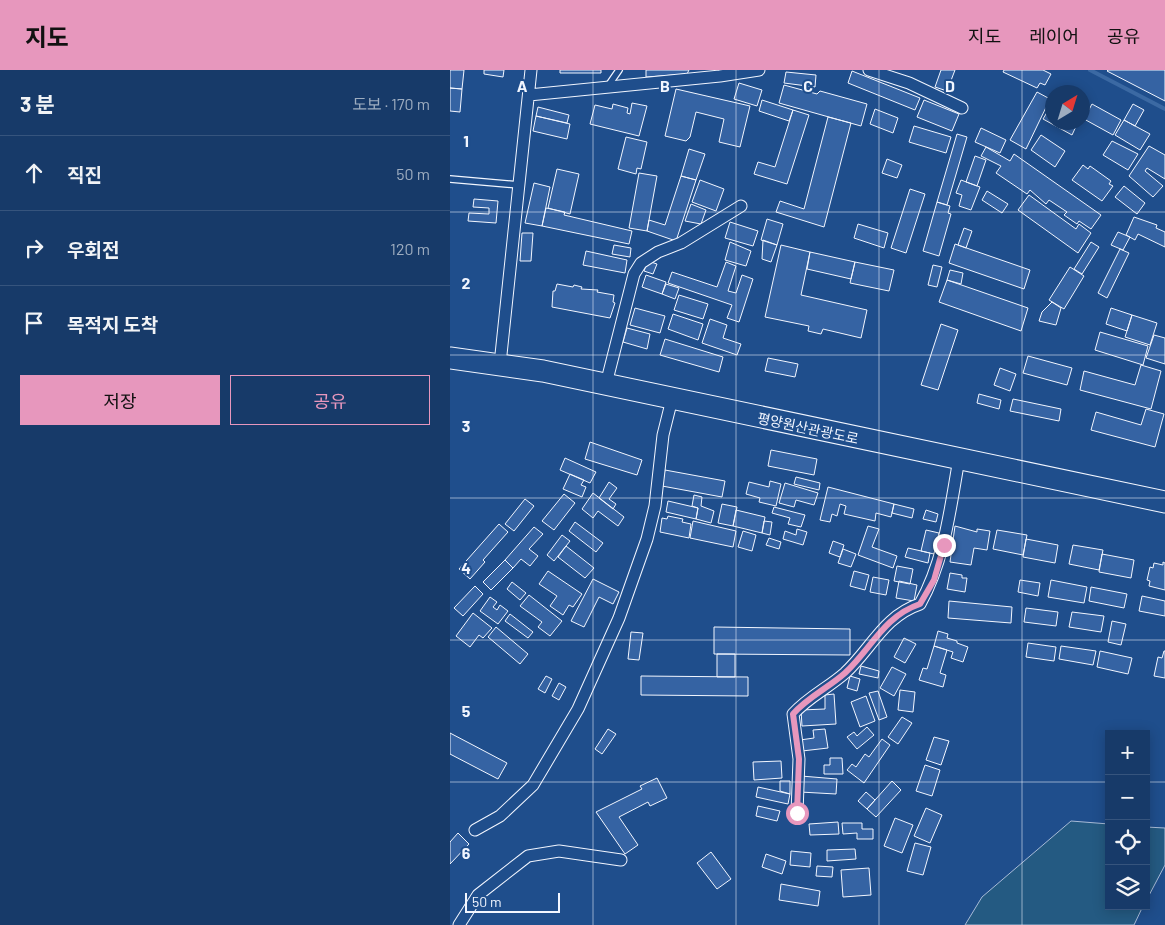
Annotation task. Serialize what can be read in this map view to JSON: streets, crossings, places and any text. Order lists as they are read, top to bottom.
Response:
{
  "streets": {
    "highway": ["평양원산관광도로"]
  },
  "scale_bar": "50 m",
  "north": "top right",
  "page": {
    "header": "지도",
    "nav": ["지도", "레이어", "공유"],
    "heading": ["3 분", "도보 · 170 m"],
    "list": [
      ["직진", "50 m"],
      ["우회전", "120 m"],
      "목적지 도착"
    ],
    "buttons": ["저장", "공유"],
    "map_buttons": ["+", "−"],
    "scale": "50 m"
  },
  "grid": {
    "columns": [
      "A",
      "B",
      "C",
      "D"
    ],
    "rows": [
      "1",
      "2",
      "3",
      "4",
      "5",
      "6"
    ]
  }
}
